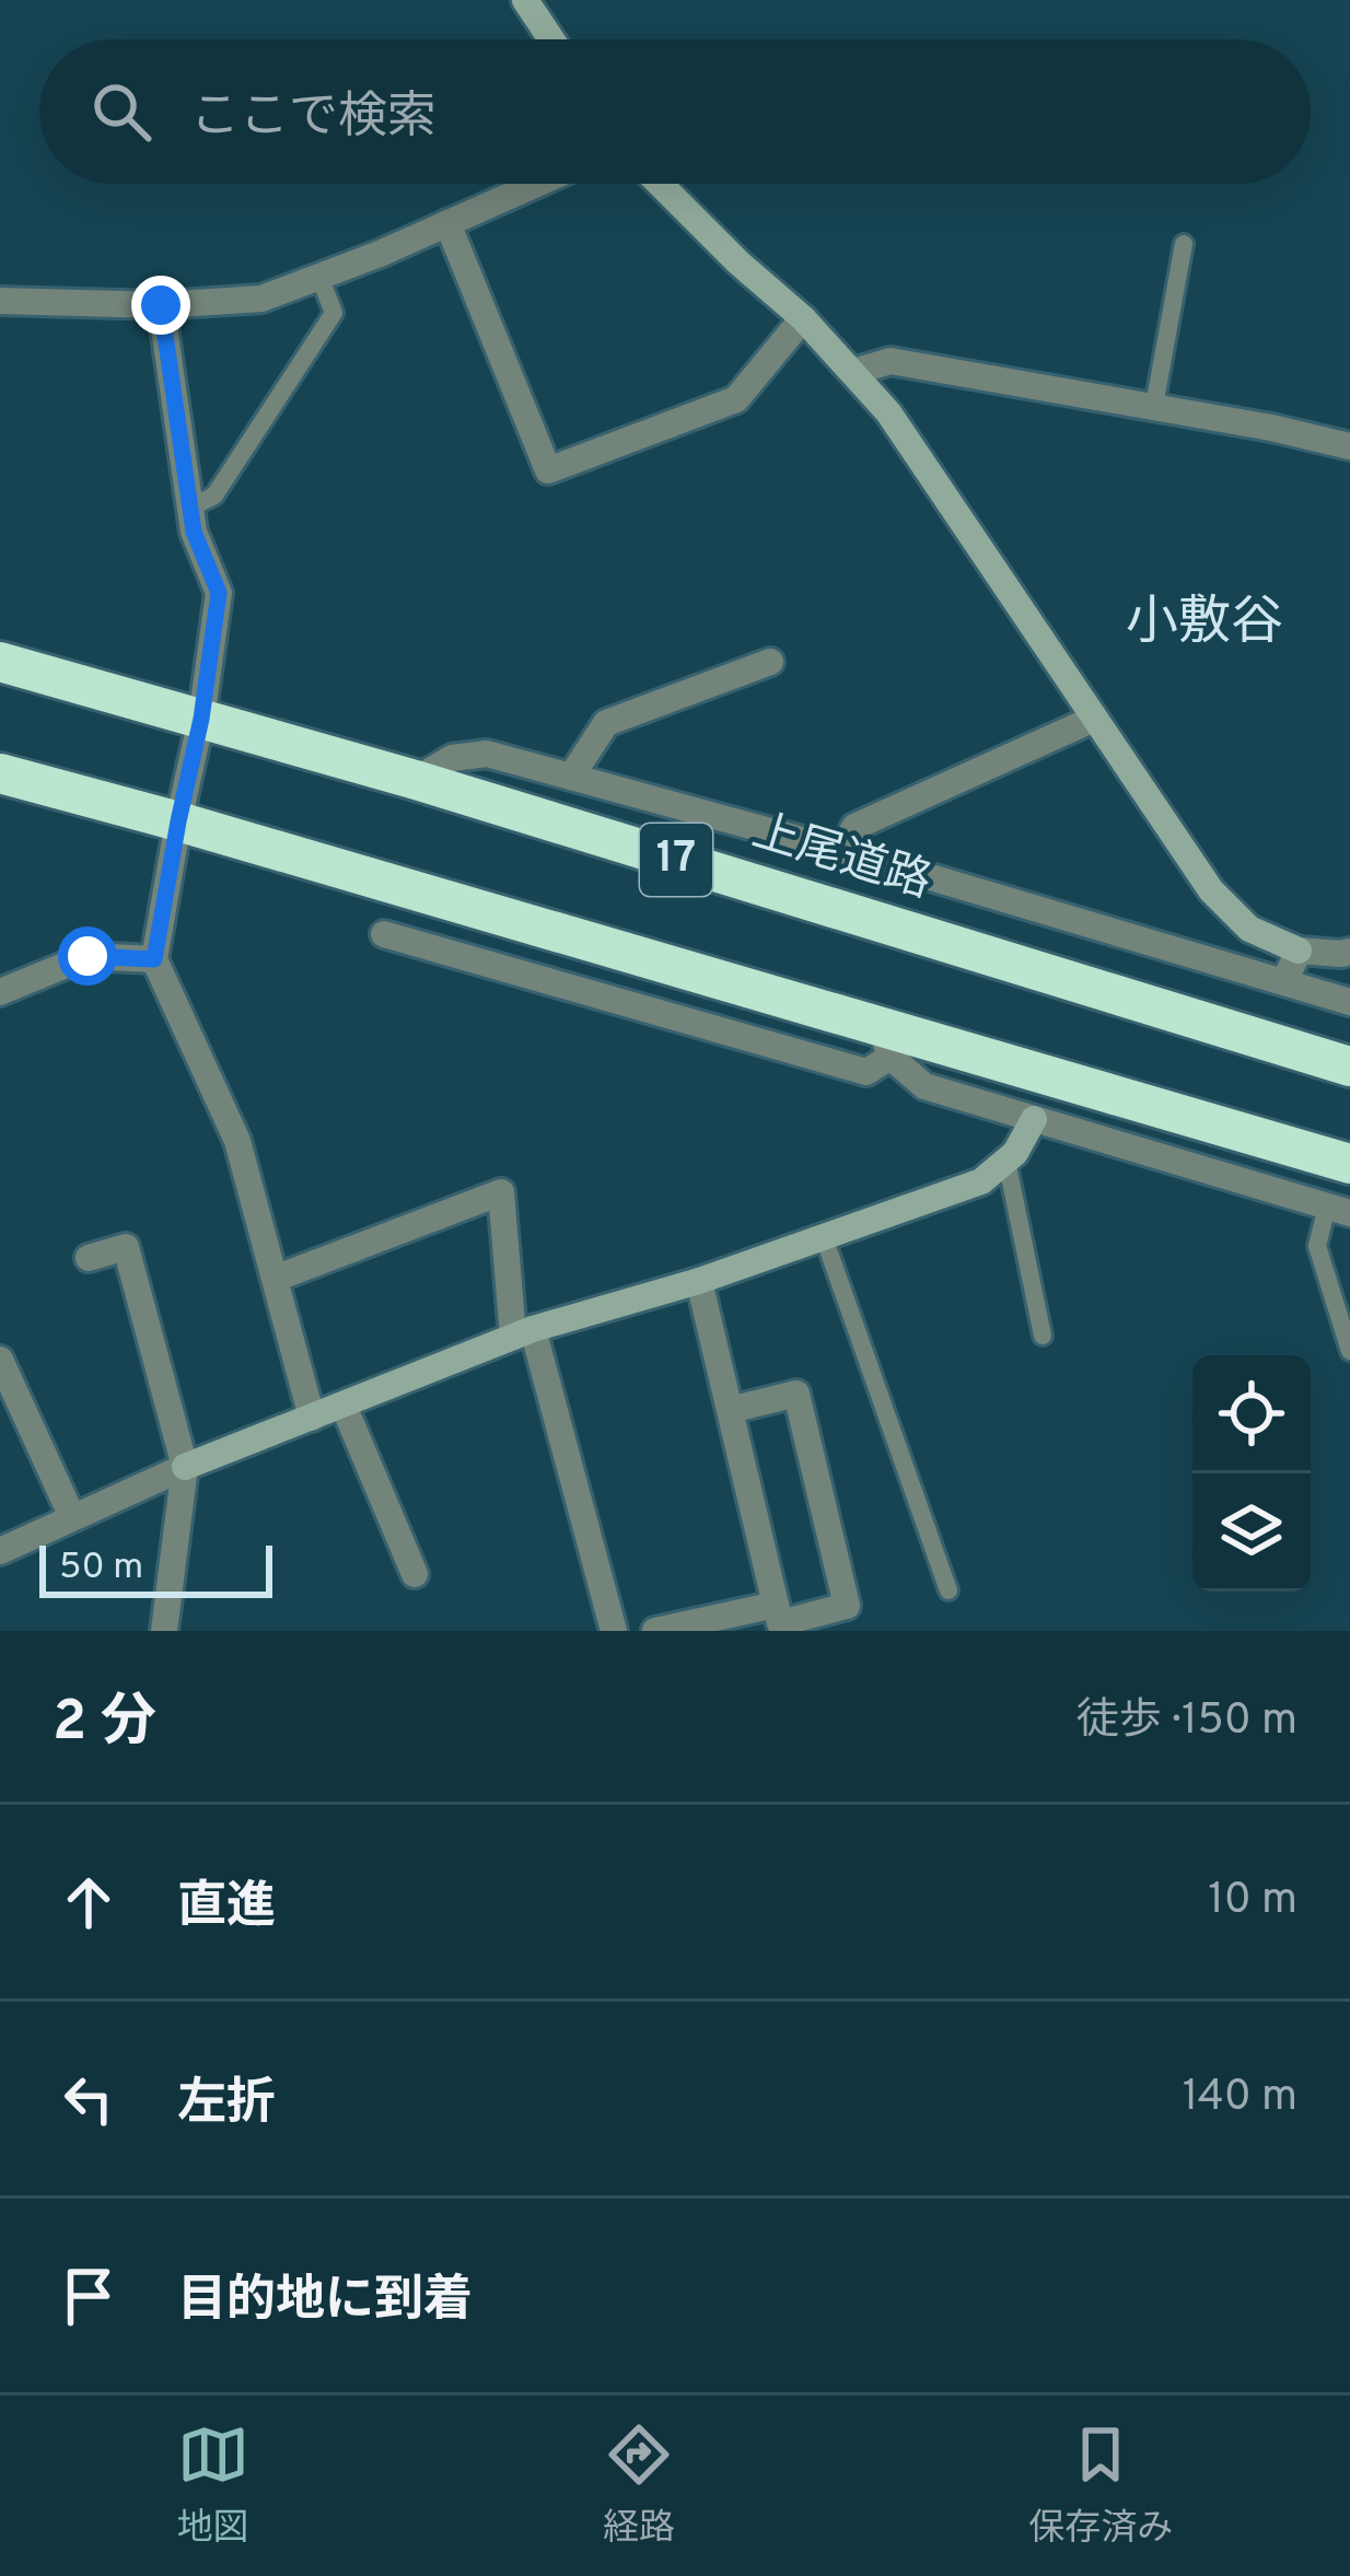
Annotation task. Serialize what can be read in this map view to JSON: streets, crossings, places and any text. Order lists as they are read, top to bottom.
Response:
{
  "streets": {
    "highway": ["上尾道路", "17"]
  },
  "districts": ["小敷谷"],
  "scale_bar": "50 m",
  "page": {
    "search": "ここで検索",
    "scale": "50 m",
    "heading": ["2 分", "徒歩 · 150 m"],
    "list": [
      ["直進", "10 m"],
      ["左折", "140 m"],
      "目的地に到着"
    ],
    "nav": ["地図", "経路", "保存済み"]
  }
}
